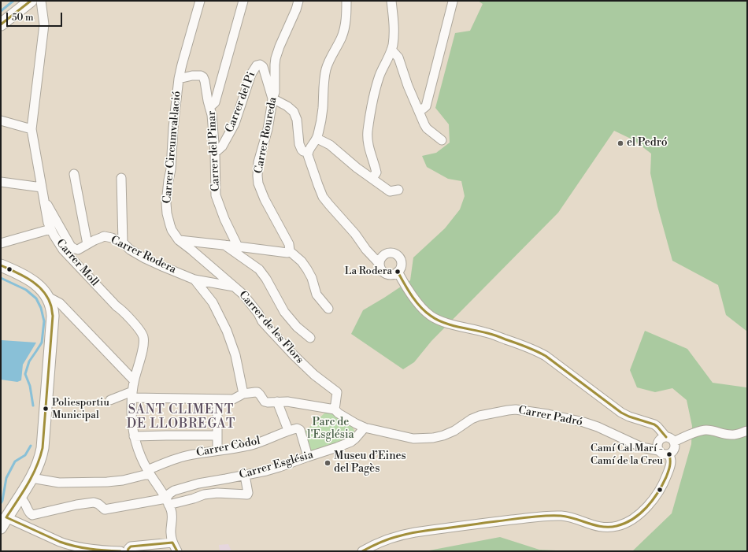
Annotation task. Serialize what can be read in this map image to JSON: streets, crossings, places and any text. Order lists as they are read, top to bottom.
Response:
{
  "streets": {
    "street": [
      "Carrer del Pi",
      "Carrer Roureda",
      "Carrer Circumval·lació",
      "Carrer del Pinar",
      "Carrer Rodera",
      "Carrer Moll",
      "Carrer de les Flors",
      "Carrer Padró",
      "Carrer Còdol",
      "Carrer Església"
    ]
  },
  "crossings": [
    ["Carrer del Pi", "Carrer Roureda"],
    ["Carrer del Pi", "Carrer del Pinar"],
    ["Carrer Circumval·lació", "Carrer Rodera"],
    ["Carrer Circumval·lació", "Carrer de les Flors"],
    ["Carrer Rodera", "Carrer Moll"],
    ["Carrer Rodera", "Carrer de les Flors"],
    ["Carrer Moll", "Carrer Còdol"],
    ["Carrer Moll", "Carrer Església"],
    ["Carrer de les Flors", "Carrer Padró"],
    ["Carrer Padró", "Carrer Església"]
  ],
  "districts": ["SANT CLIMENT DE LLOBREGAT"],
  "parks": ["Parc de l'Església"],
  "places": [
    "el Pedró",
    "La Rodera",
    "Poliesportiu Municipal",
    "Camí Cal Marí - Camí de la Creu",
    "Museu d’Eines del Pagès"
  ],
  "scale_bar": "50 m"
}
